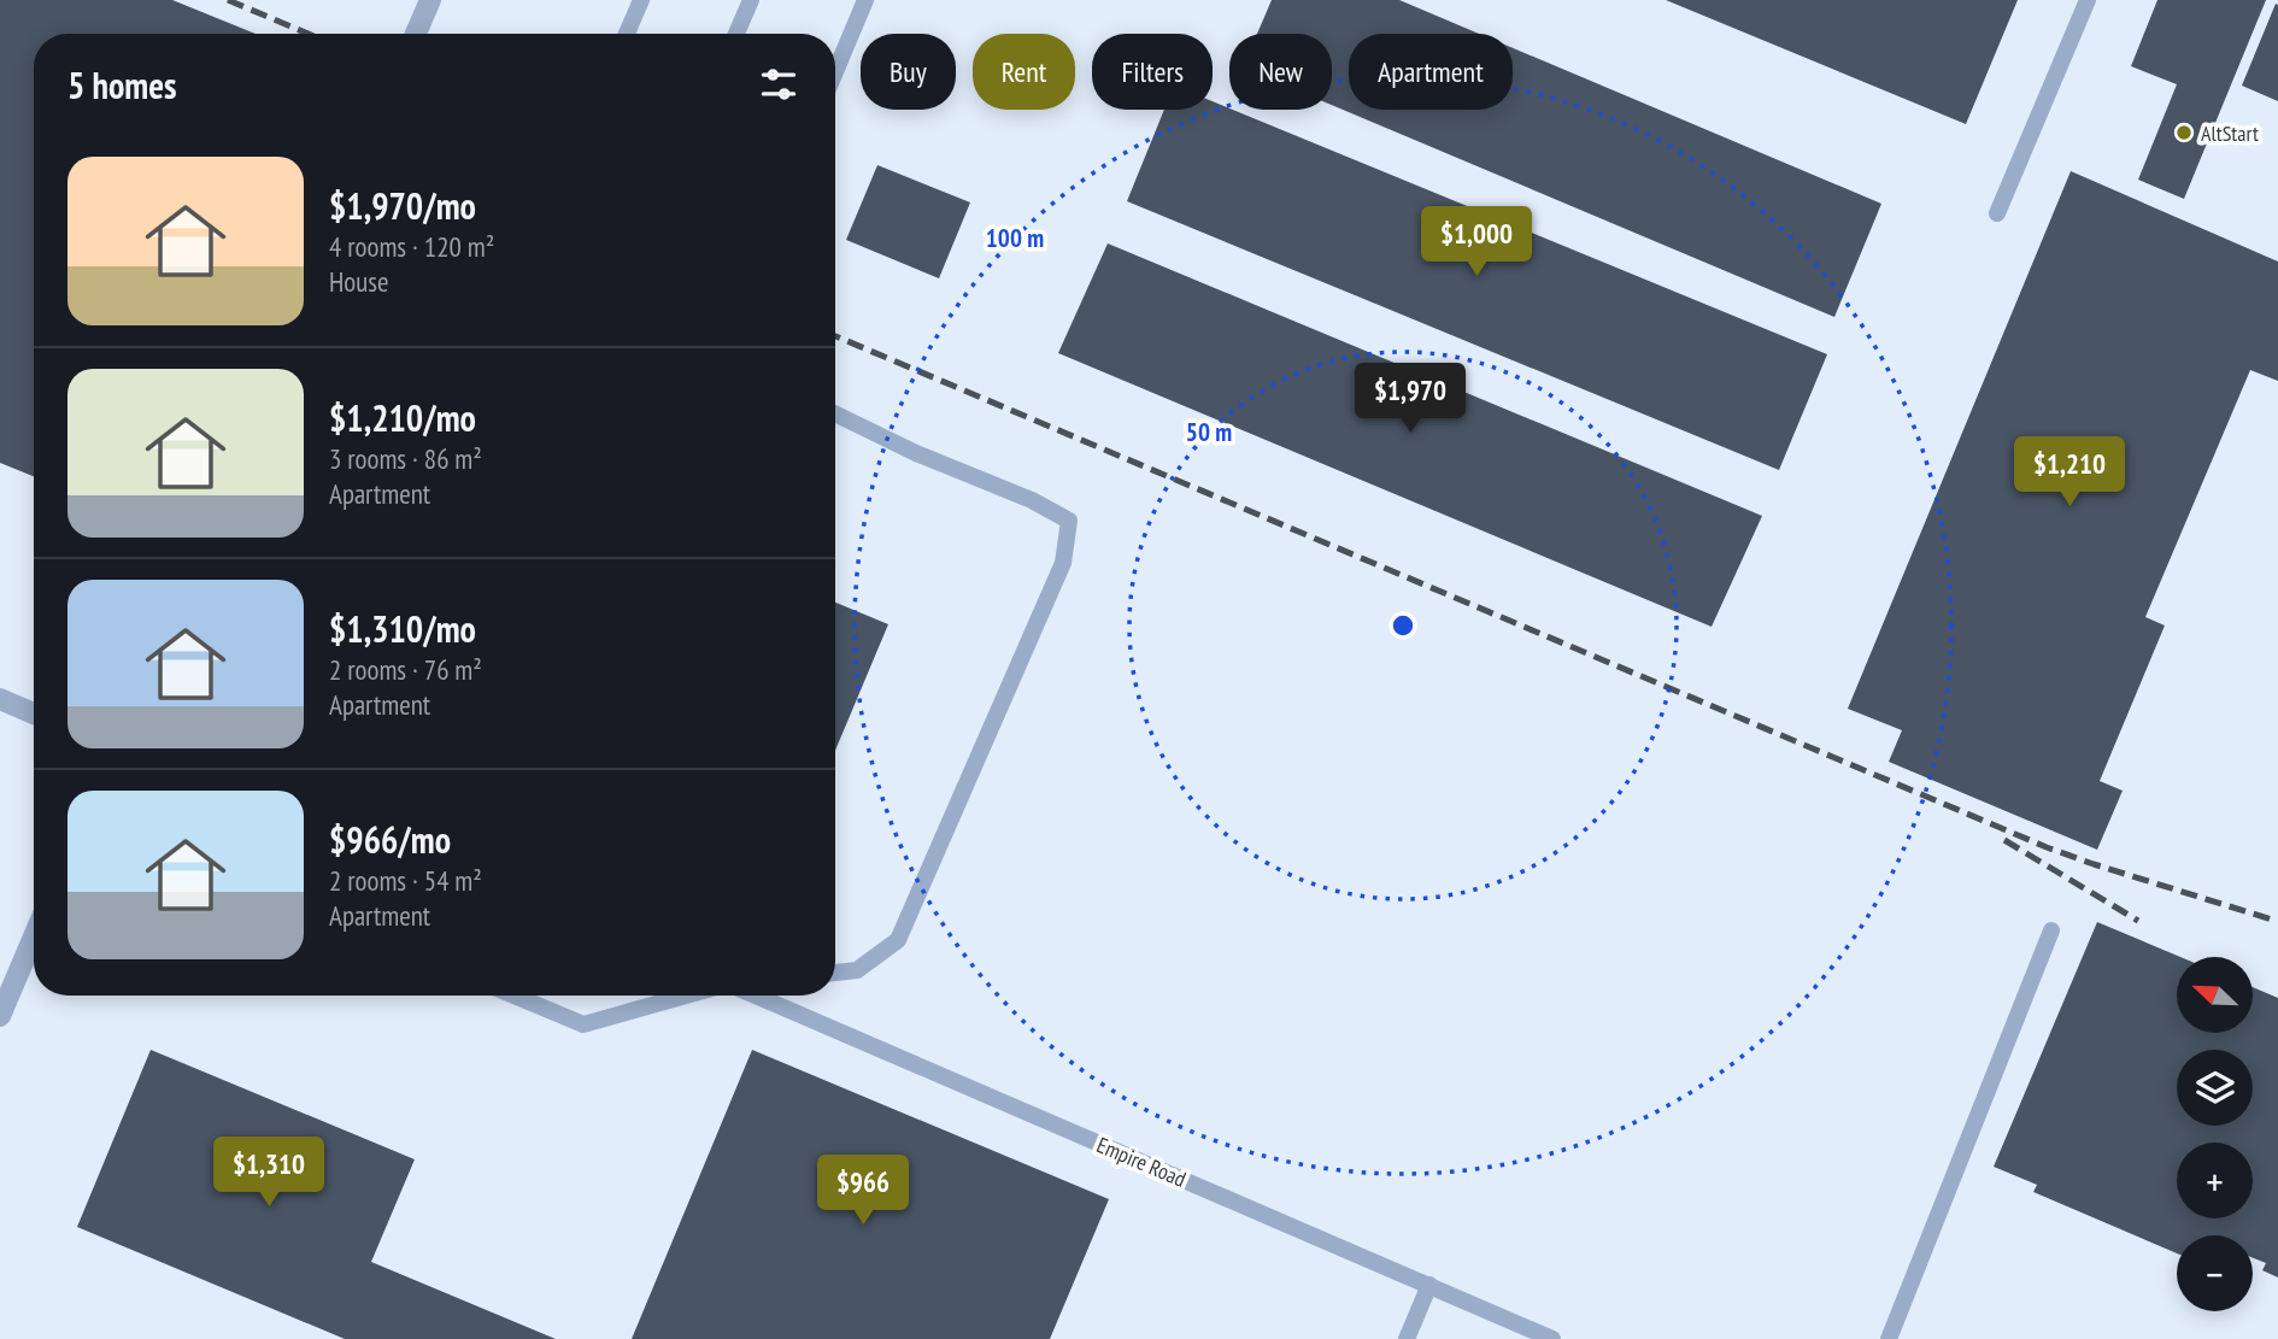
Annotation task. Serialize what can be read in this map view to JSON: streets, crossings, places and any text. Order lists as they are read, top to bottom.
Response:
{
  "streets": {
    "lane": ["Empire Road"]
  },
  "places": ["AltStart"],
  "north": "top left",
  "page": {
    "chip": [
      "Buy",
      "Rent",
      "Filters",
      "New",
      "Apartment"
    ],
    "heading": "5 homes",
    "list": [
      {
        "name": "$1,970/mo",
        "note": "4 rooms · 120 m² · House"
      },
      {
        "name": "$1,210/mo",
        "note": "3 rooms · 86 m² · Apartment"
      },
      {
        "name": "$1,310/mo",
        "note": "2 rooms · 76 m² · Apartment"
      },
      {
        "name": "$966/mo",
        "note": "2 rooms · 54 m² · Apartment"
      }
    ],
    "price": [
      "$1,000",
      "$1,970",
      "$1,210",
      "$1,310",
      "$966"
    ],
    "map_buttons": ["+", "−"]
  },
  "rings": ["100 m", "50 m"]
}
